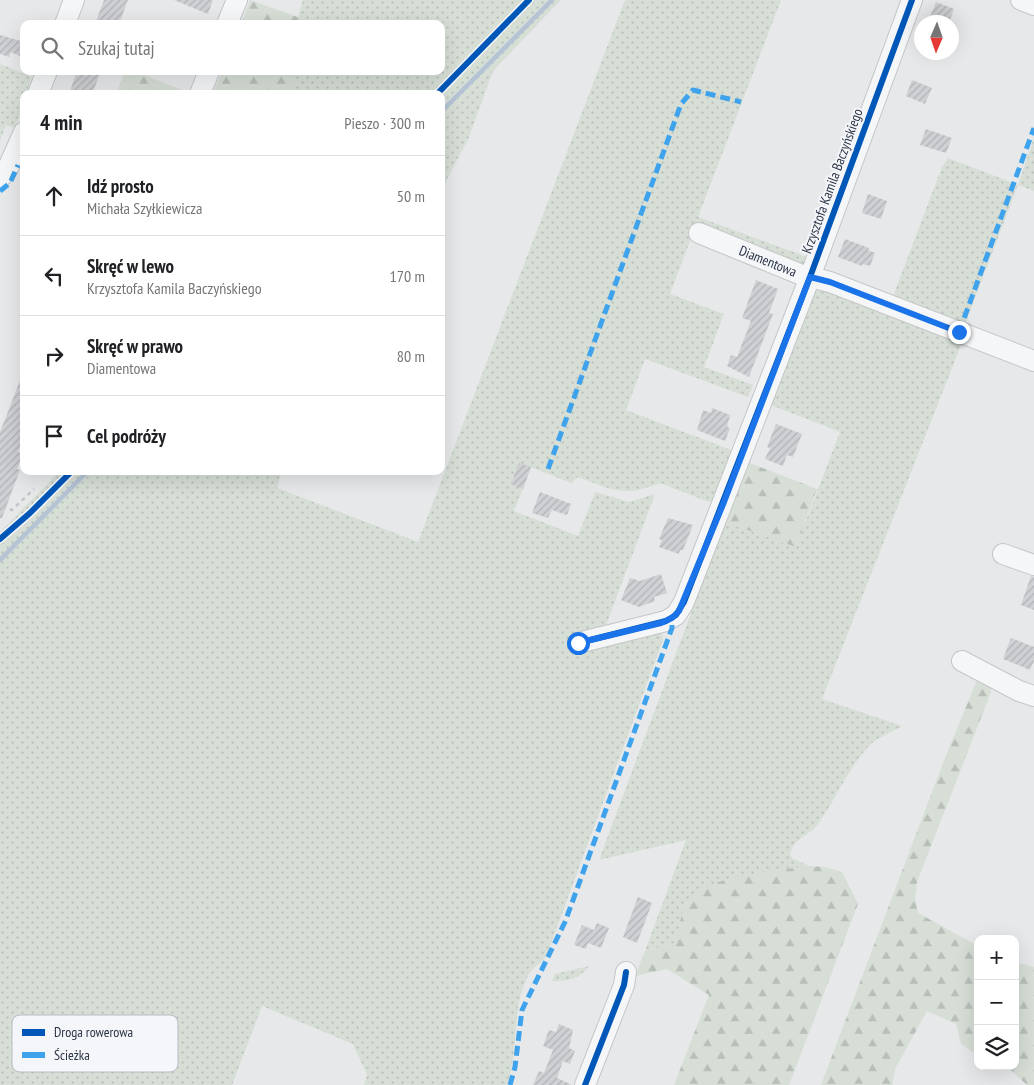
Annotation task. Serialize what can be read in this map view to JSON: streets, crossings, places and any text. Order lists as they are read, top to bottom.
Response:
{
  "streets": {
    "street": ["Krzysztofa Kamila Baczyńskiego", "Diamentowa"]
  },
  "crossings": [
    ["Krzysztofa Kamila Baczyńskiego", "Diamentowa"]
  ],
  "legend": ["Droga rowerowa", "Ścieżka"],
  "north": "bottom",
  "page": {
    "search": "Szukaj tutaj",
    "heading": ["4 min", "Pieszo · 300 m"],
    "list": [
      ["Idź prosto", "Michała Szyłkiewicza", "50 m"],
      ["Skręć w lewo", "Krzysztofa Kamila Baczyńskiego", "170 m"],
      ["Skręć w prawo", "Diamentowa", "80 m"],
      "Cel podróży"
    ],
    "map_buttons": ["+", "−"]
  }
}
